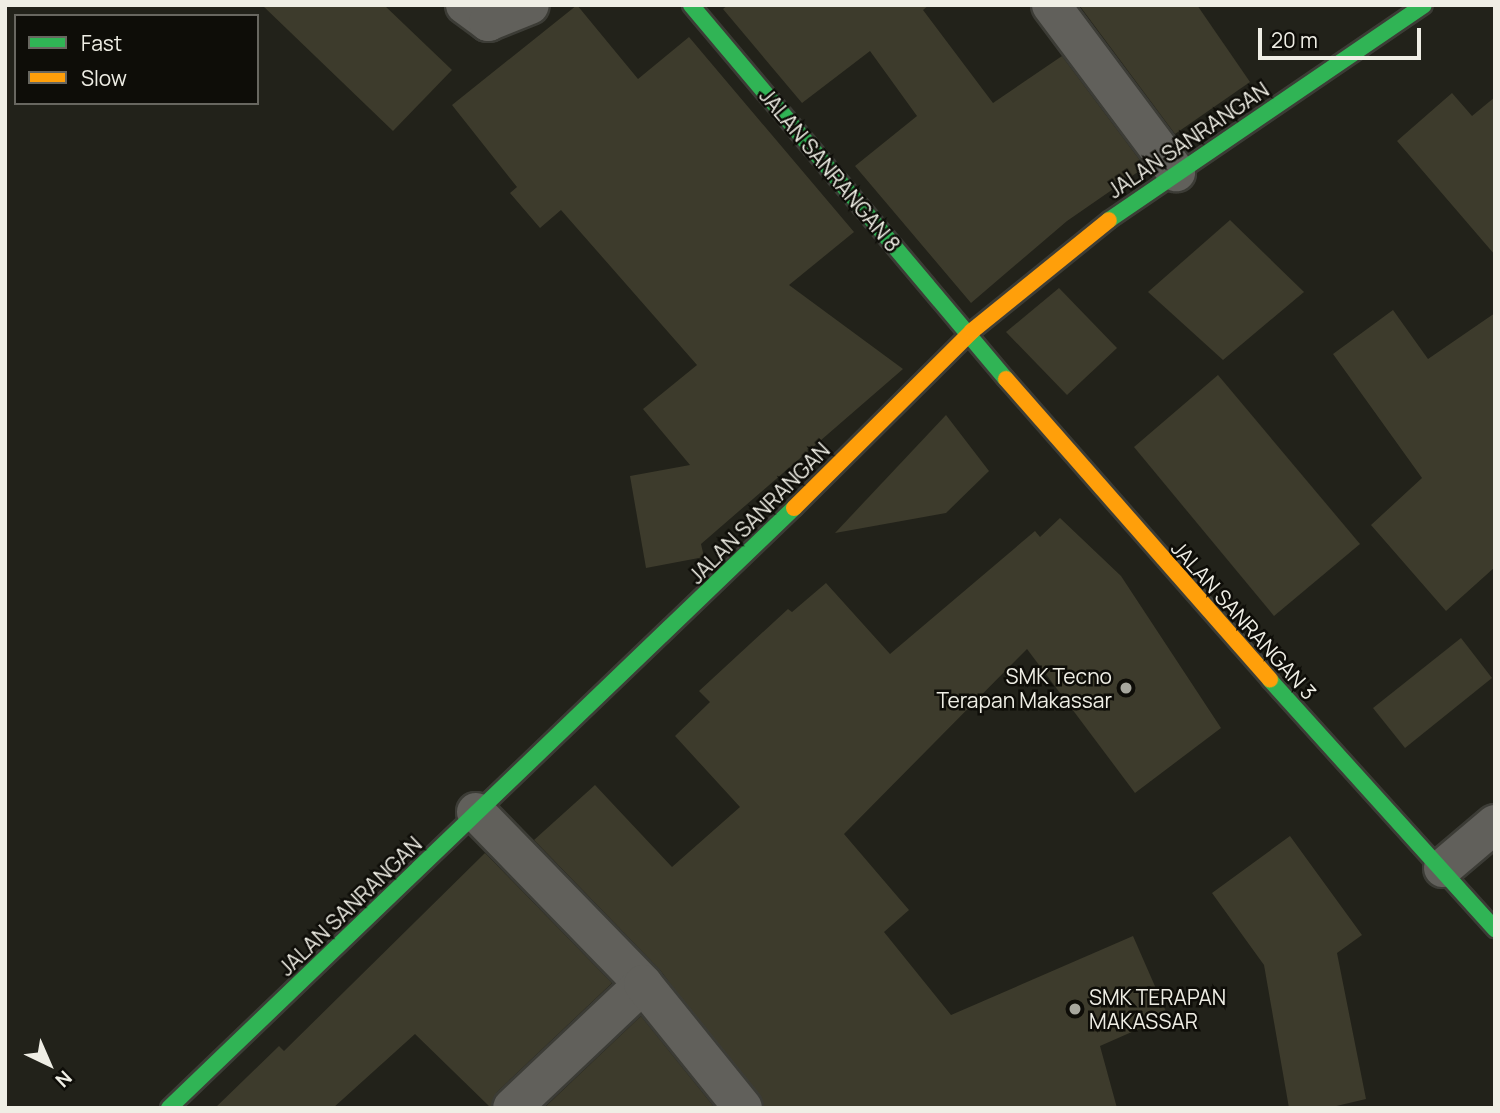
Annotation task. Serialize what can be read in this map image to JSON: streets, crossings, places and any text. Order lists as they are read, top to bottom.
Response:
{
  "streets": {
    "street": ["JALAN SANRANGAN", "JALAN SANRANGAN 8", "JALAN SANRANGAN 3"]
  },
  "crossings": [
    ["JALAN SANRANGAN", "JALAN SANRANGAN 8"],
    ["JALAN SANRANGAN", "JALAN SANRANGAN 3"],
    ["JALAN SANRANGAN 8", "JALAN SANRANGAN 3"]
  ],
  "places": ["SMK Tecno Terapan Makassar", "SMK TERAPAN MAKASSAR"],
  "legend": ["Fast", "Slow"],
  "scale_bar": "20 m",
  "north": "bottom right"
}
